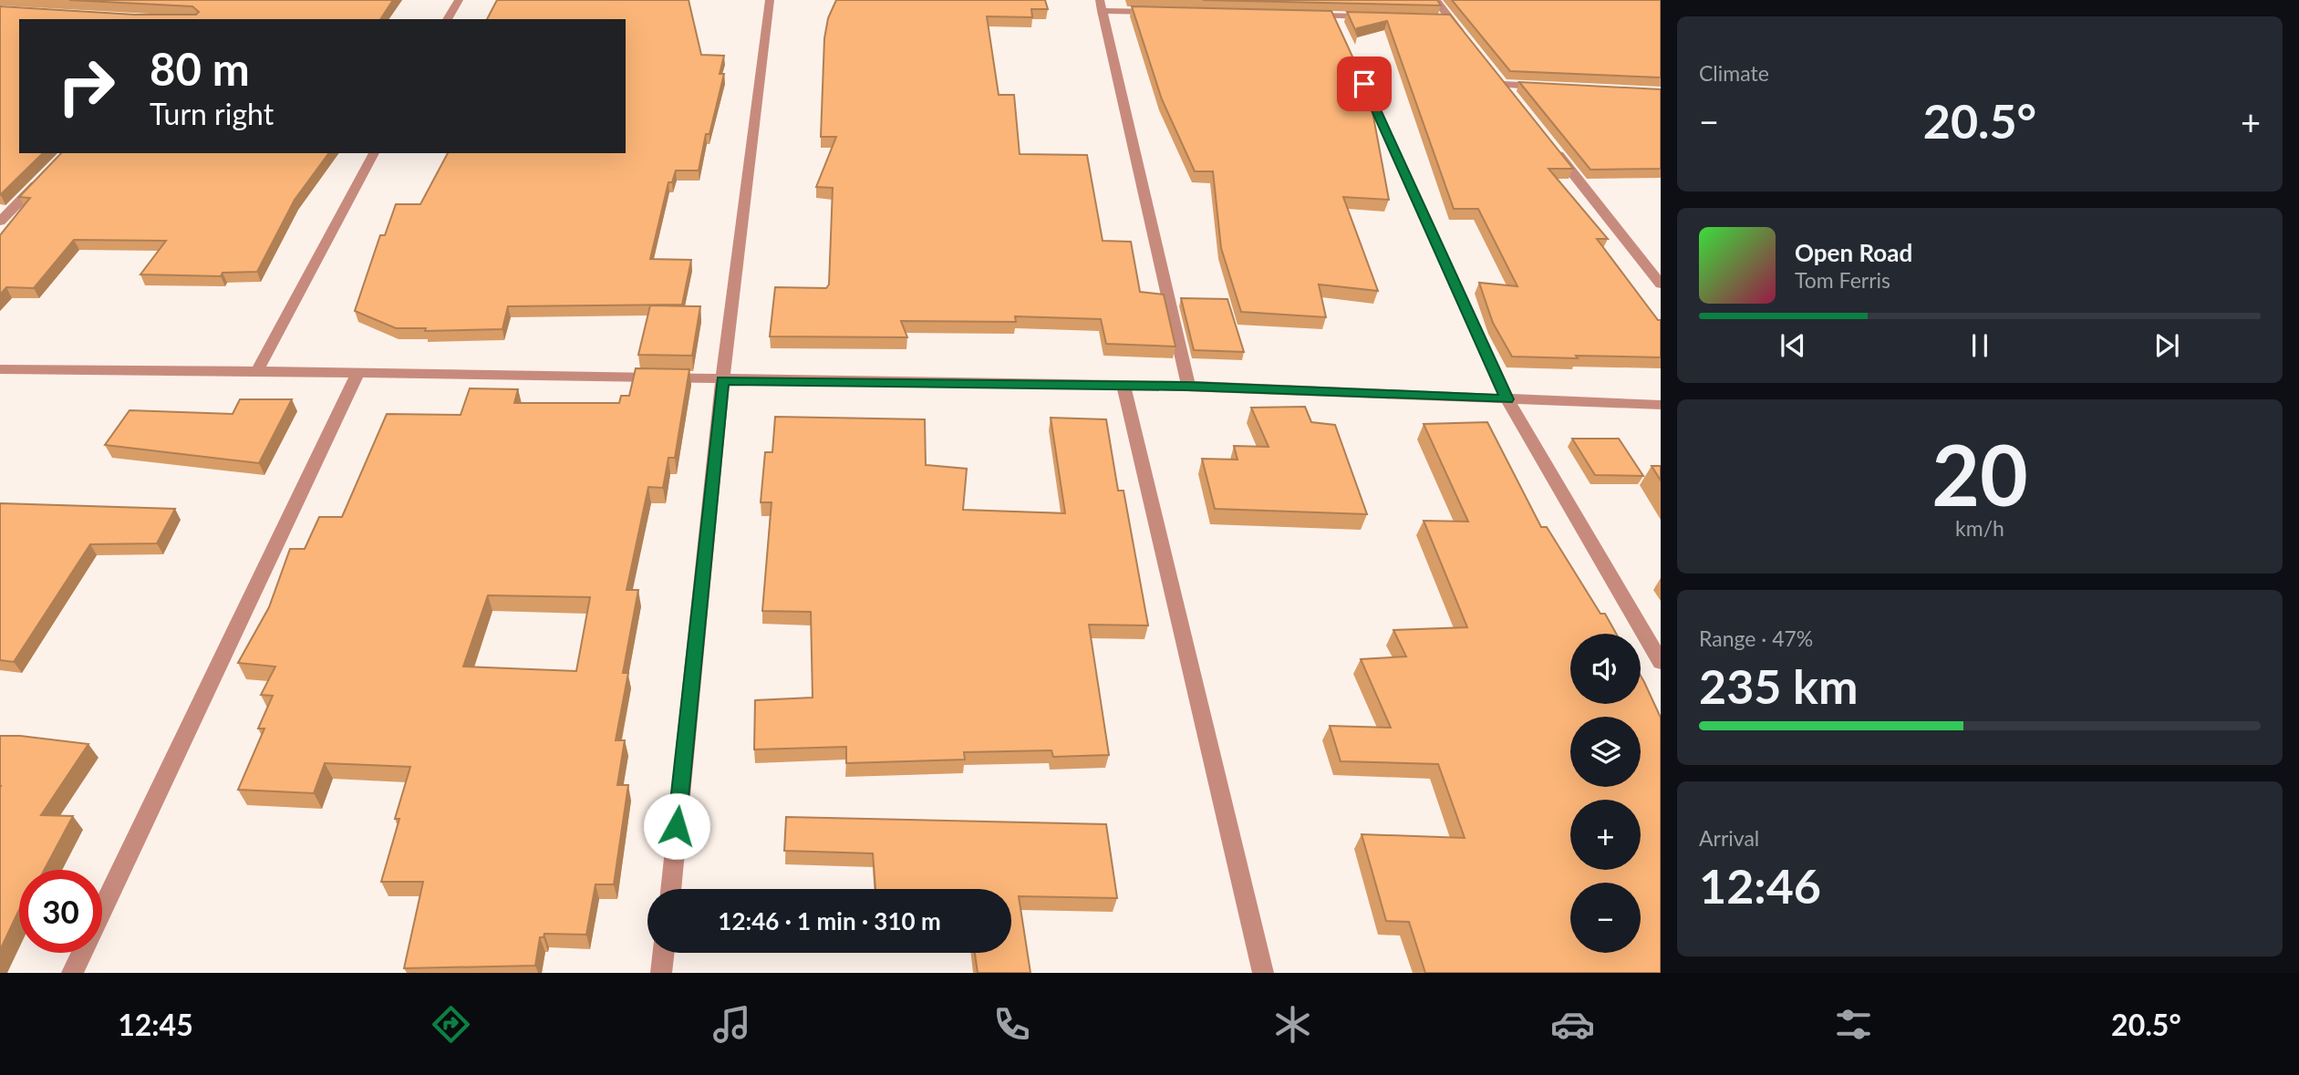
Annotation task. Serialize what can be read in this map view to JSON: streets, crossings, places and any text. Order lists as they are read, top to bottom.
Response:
{
  "page": {
    "tile": [
      "Climate",
      ["20", "km/h"],
      ["Range · 47%", "235 km"],
      ["Arrival", "12:46"]
    ],
    "turn": ["80 m", "Turn right"],
    "heat": ["−", "20.5°", "+"],
    "song": ["Open Road", "Tom Ferris"],
    "map_buttons": ["+", "−"],
    "limit": "30",
    "trip": "12:46 · 1 min · 310 m",
    "tabs": ["12:45", "20.5°"]
  }
}
